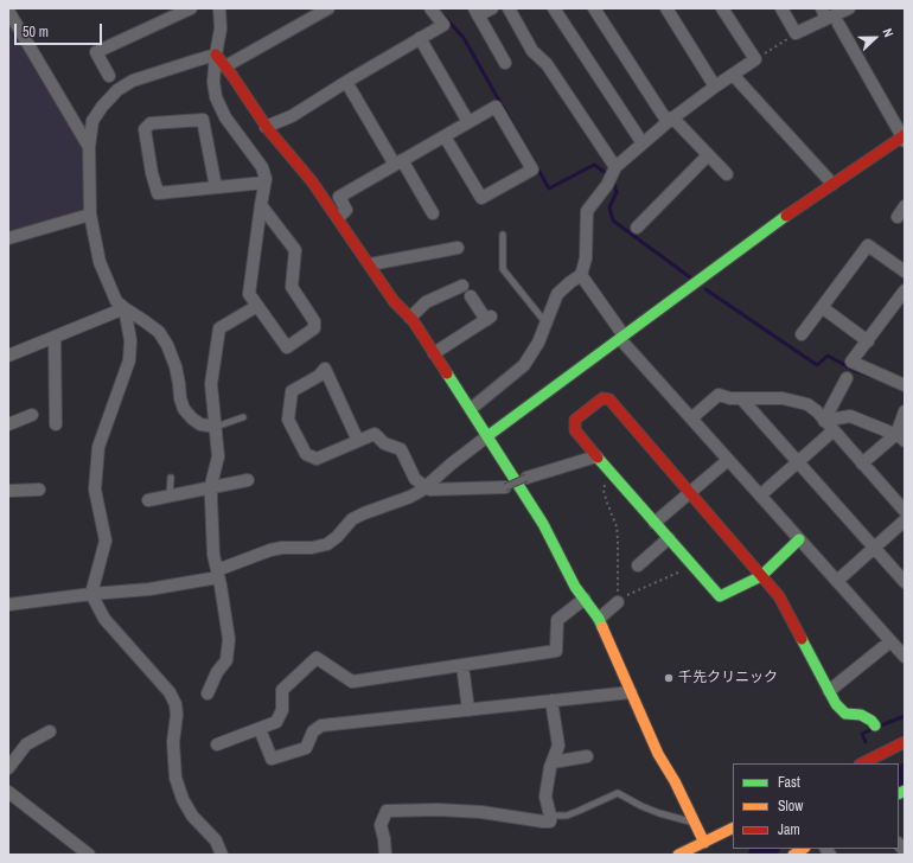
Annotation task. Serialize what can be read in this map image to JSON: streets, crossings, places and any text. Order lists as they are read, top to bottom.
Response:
{
  "places": ["千先クリニック"],
  "legend": ["Fast", "Slow", "Jam"],
  "scale_bar": "50 m",
  "north": "right"
}
